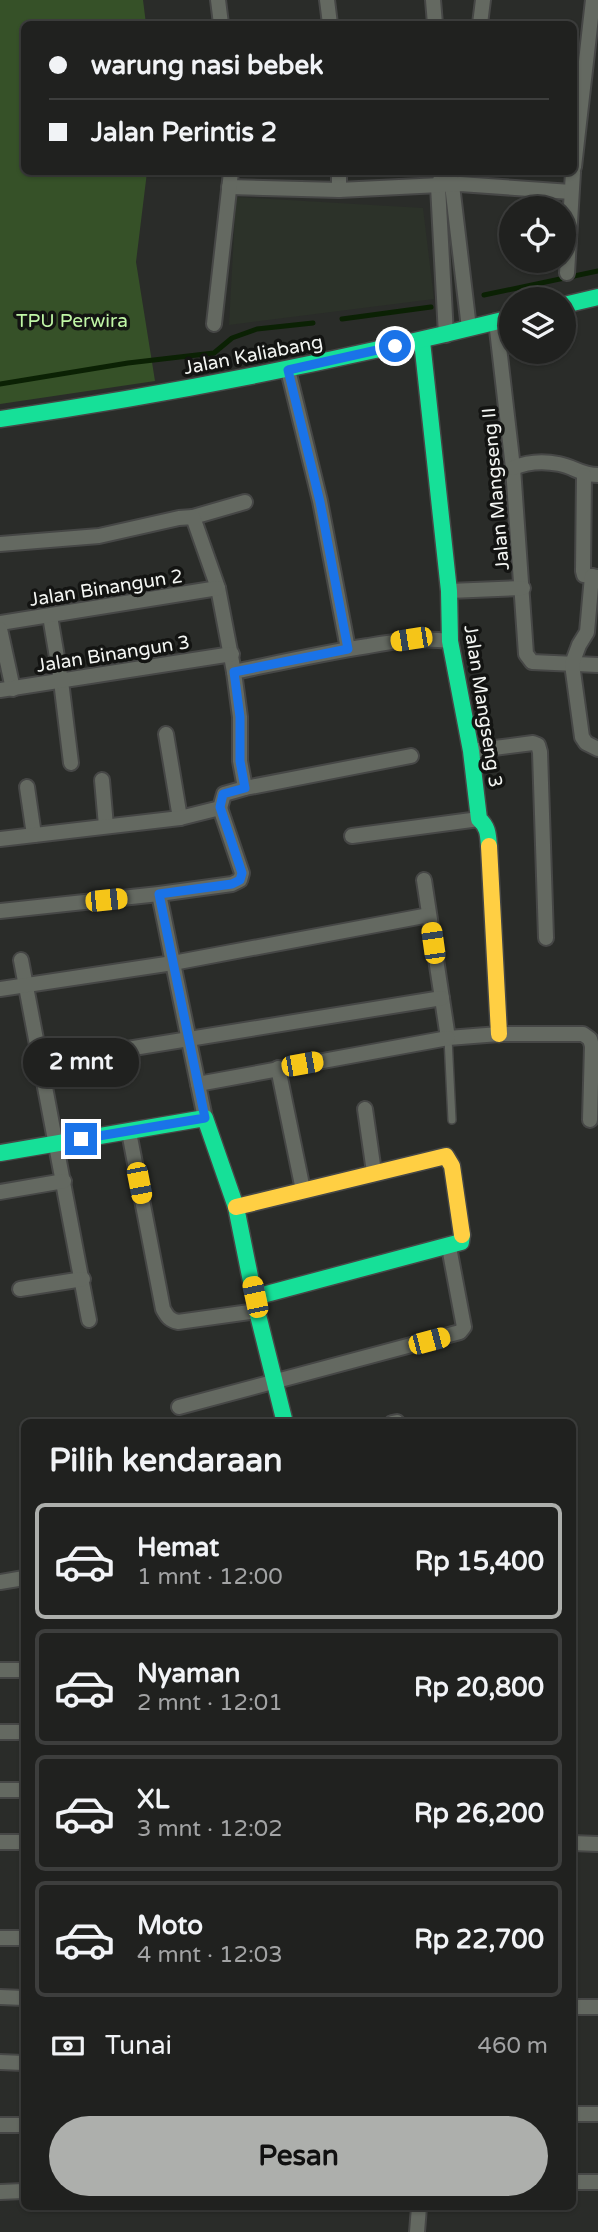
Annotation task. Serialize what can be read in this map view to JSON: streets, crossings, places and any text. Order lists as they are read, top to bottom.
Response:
{
  "streets": {
    "street": [
      "Jalan Kaliabang",
      "Jalan Mangseng II",
      "Jalan Binangun 2",
      "Jalan Binangun 3",
      "Jalan Mangseng 3"
    ]
  },
  "crossings": [
    ["Jalan Kaliabang", "Jalan Mangseng 3"]
  ],
  "parks": ["TPU Perwira"],
  "page": {
    "banner": ["warung nasi bebek", "Jalan Perintis 2"],
    "bubble": "2 mnt",
    "heading": "Pilih kendaraan",
    "list": [
      {
        "name": "Hemat",
        "note": "1 mnt · 12:00",
        "value": "Rp 15,400"
      },
      {
        "name": "Nyaman",
        "note": "2 mnt · 12:01",
        "value": "Rp 20,800"
      },
      {
        "name": "XL",
        "note": "3 mnt · 12:02",
        "value": "Rp 26,200"
      },
      {
        "name": "Moto",
        "note": "4 mnt · 12:03",
        "value": "Rp 22,700"
      }
    ],
    "pay": ["Tunai", "460 m"],
    "buttons": "Pesan"
  }
}
